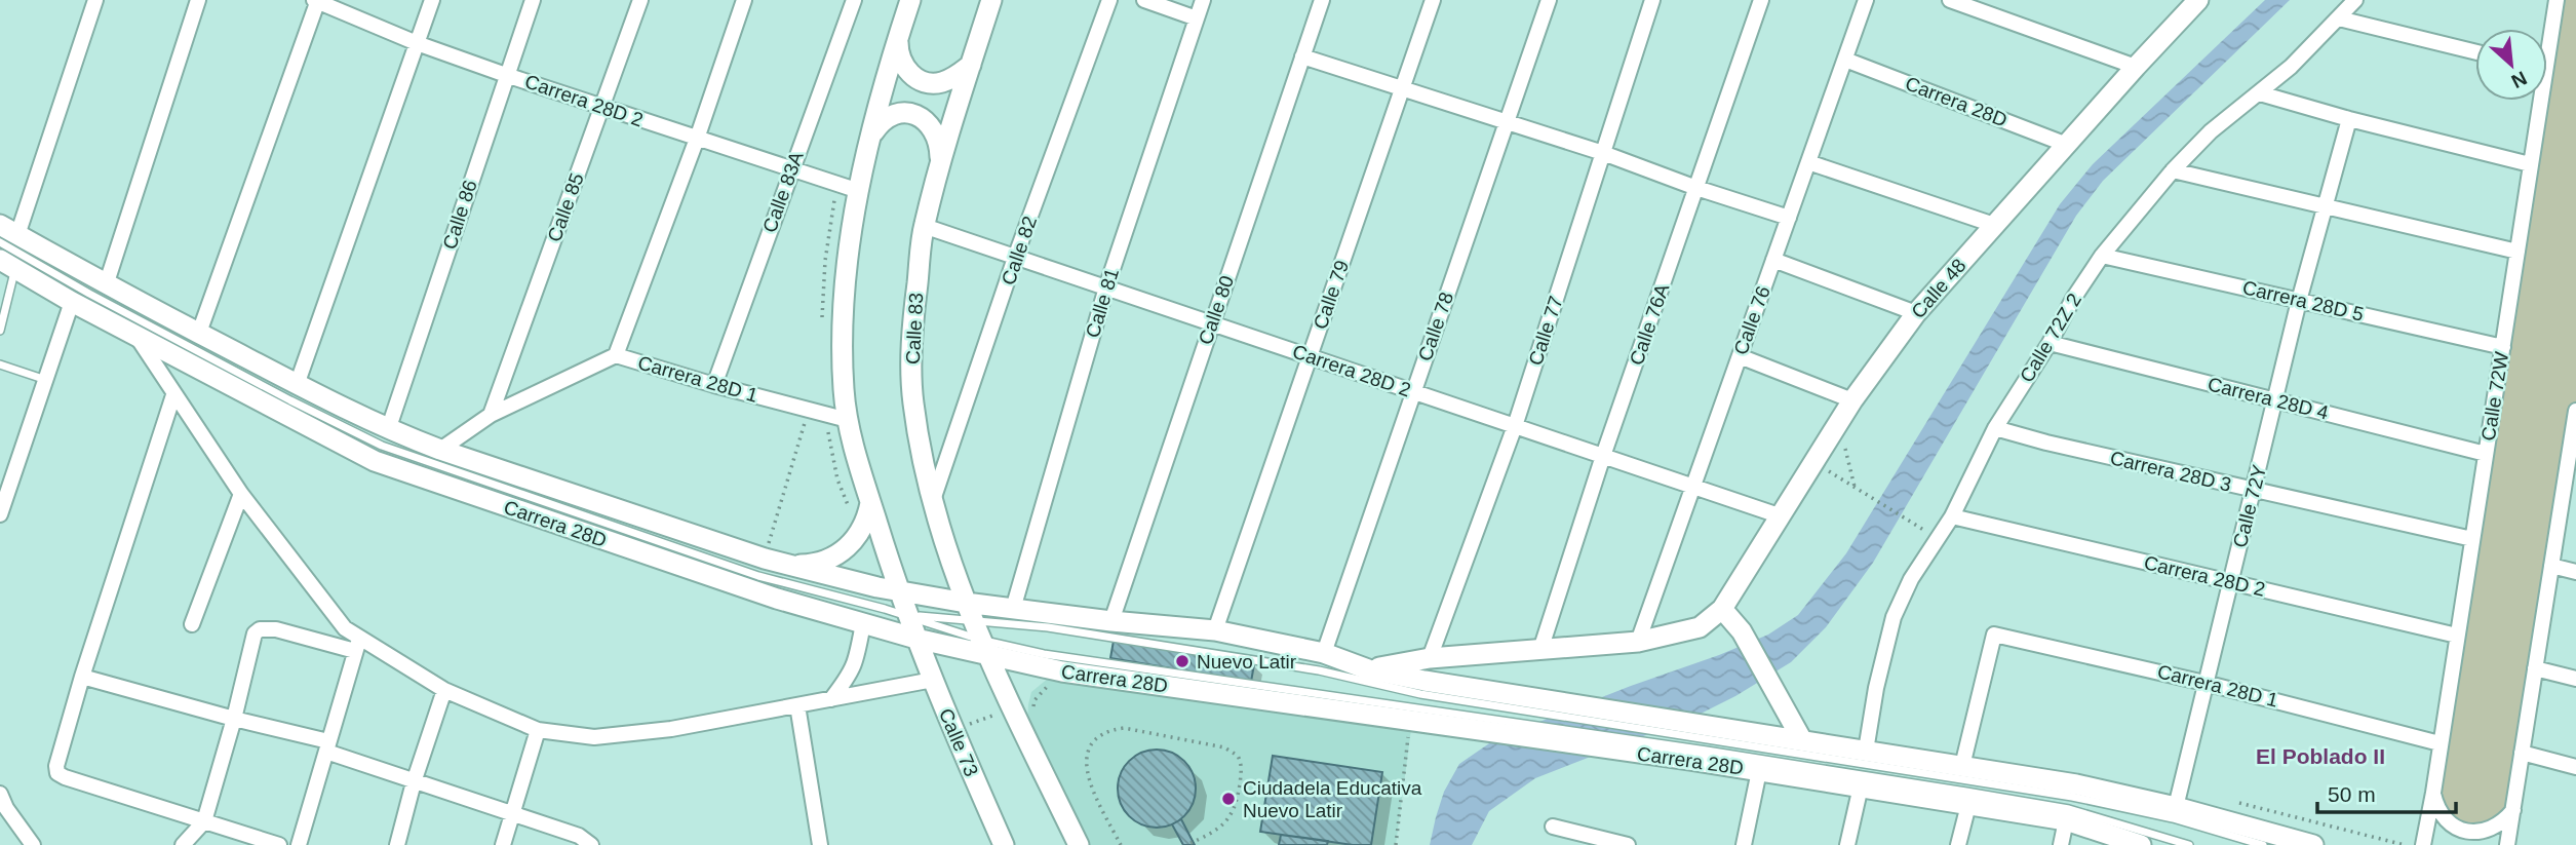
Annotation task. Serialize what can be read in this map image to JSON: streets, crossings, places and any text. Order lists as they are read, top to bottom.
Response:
{
  "streets": {
    "street": [
      "Carrera 28D 2",
      "Carrera 28D",
      "Calle 83A",
      "Calle 85",
      "Calle 86",
      "Calle 82",
      "Calle 48",
      "Calle 79",
      "Carrera 28D 5",
      "Calle 81",
      "Calle 80",
      "Calle 76",
      "Calle 76A",
      "Calle 78",
      "Calle 83",
      "Calle 77",
      "Calle 72Z 2",
      "Carrera 28D 1",
      "Calle 72W",
      "Carrera 28D 4",
      "Carrera 28D 3",
      "Calle 72Y",
      "Calle 73"
    ]
  },
  "crossings": [
    ["Carrera 28D 2", "Calle 83A"],
    ["Carrera 28D 2", "Calle 85"],
    ["Carrera 28D 2", "Calle 86"],
    ["Carrera 28D 2", "Calle 82"],
    ["Carrera 28D 2", "Calle 48"],
    ["Carrera 28D 2", "Calle 79"],
    ["Carrera 28D 2", "Calle 81"],
    ["Carrera 28D 2", "Calle 80"],
    ["Carrera 28D 2", "Calle 76"],
    ["Carrera 28D 2", "Calle 76A"],
    ["Carrera 28D 2", "Calle 78"],
    ["Carrera 28D 2", "Calle 83"],
    ["Carrera 28D 2", "Calle 77"],
    ["Carrera 28D 2", "Calle 72Z 2"],
    ["Carrera 28D 2", "Calle 72W"],
    ["Carrera 28D 2", "Calle 72Y"],
    ["Carrera 28D", "Calle 86"],
    ["Carrera 28D", "Calle 48"],
    ["Carrera 28D", "Calle 79"],
    ["Carrera 28D", "Calle 81"],
    ["Carrera 28D", "Calle 80"],
    ["Carrera 28D", "Calle 76"],
    ["Carrera 28D", "Calle 78"],
    ["Carrera 28D", "Calle 83"],
    ["Carrera 28D", "Calle 72Z 2"],
    ["Carrera 28D", "Carrera 28D 1"],
    ["Carrera 28D", "Calle 72Y"],
    ["Carrera 28D", "Calle 73"],
    ["Calle 83A", "Carrera 28D 1"],
    ["Calle 85", "Carrera 28D 1"],
    ["Calle 82", "Calle 83"],
    ["Carrera 28D 5", "Calle 72Z 2"],
    ["Carrera 28D 5", "Calle 72W"],
    ["Carrera 28D 5", "Calle 72Y"],
    ["Calle 72Z 2", "Carrera 28D 4"],
    ["Calle 72Z 2", "Carrera 28D 3"],
    ["Carrera 28D 1", "Calle 72W"],
    ["Carrera 28D 1", "Calle 72Y"],
    ["Calle 72W", "Carrera 28D 4"],
    ["Calle 72W", "Carrera 28D 3"],
    ["Carrera 28D 4", "Calle 72Y"],
    ["Carrera 28D 3", "Calle 72Y"]
  ],
  "districts": ["El Poblado II"],
  "places": ["Nuevo Latir", "Ciudadela Educativa Nuevo Latir"],
  "scale_bar": "50 m",
  "north": "bottom right"
}
